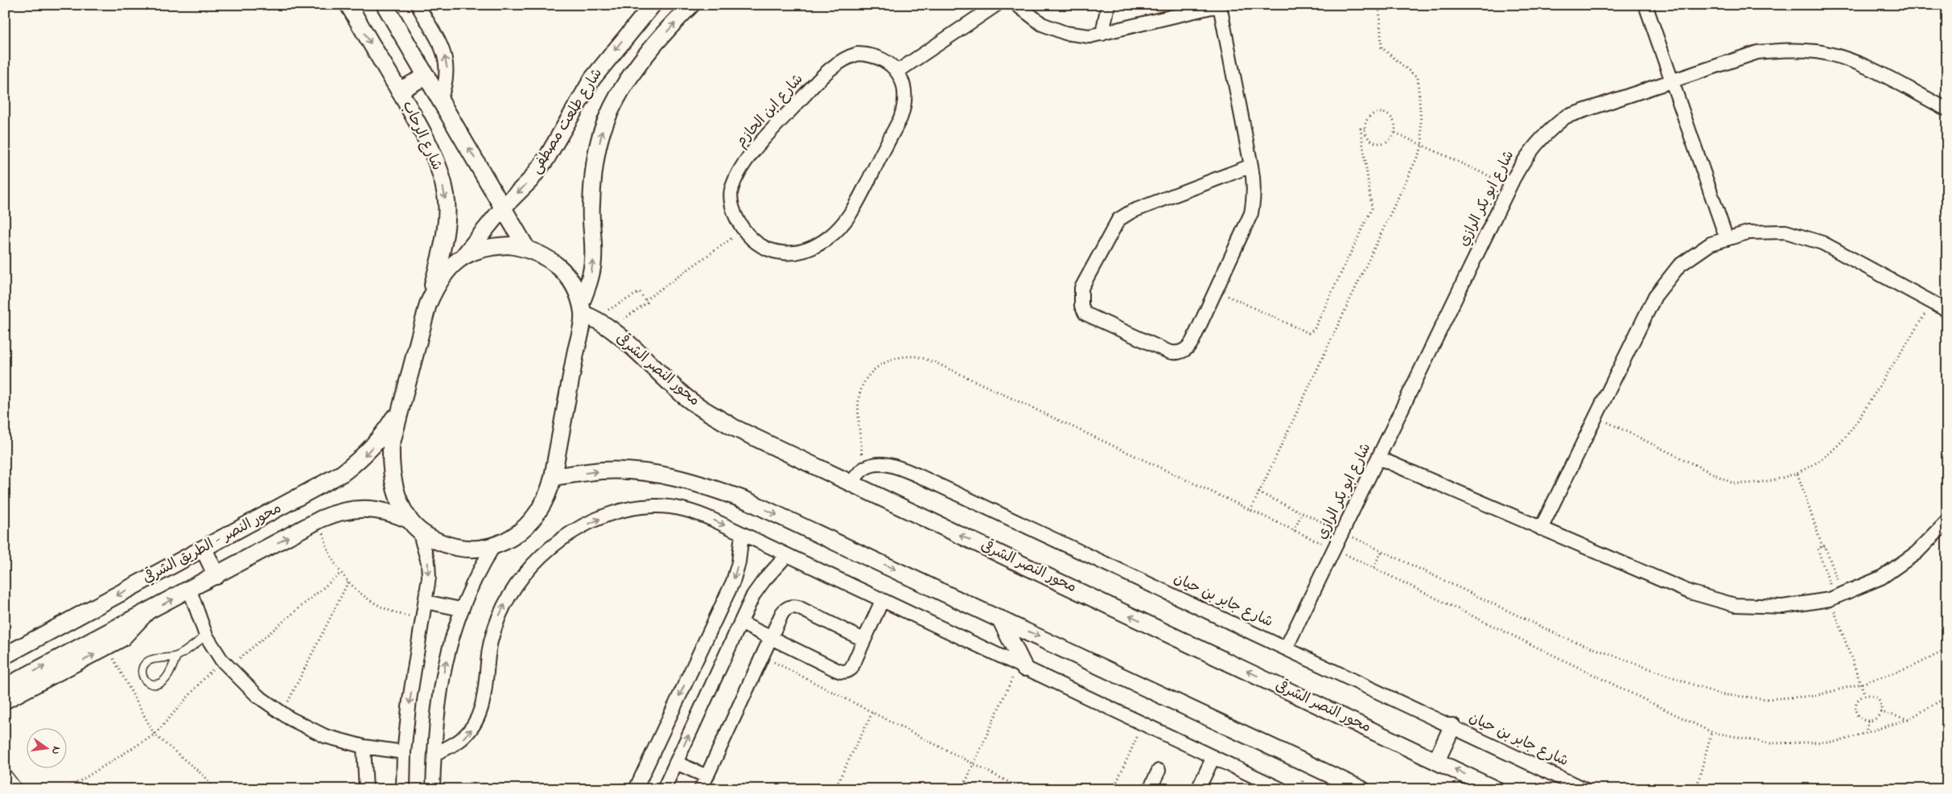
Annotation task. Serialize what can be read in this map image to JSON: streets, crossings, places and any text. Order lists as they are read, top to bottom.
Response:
{
  "streets": {
    "street": [
      "شارع ابن الحازم",
      "شارع طلعت مصطفى",
      "شارع الرحاب",
      "شارع ابو بكر الرازي",
      "محور النصر الشرقى",
      "محور النصر - الطريق الشرقي",
      "شارع جابر بن حيان"
    ]
  },
  "crossings": [
    ["شارع طلعت مصطفى", "شارع الرحاب"],
    ["شارع طلعت مصطفى", "محور النصر الشرقى"],
    ["شارع طلعت مصطفى", "محور النصر - الطريق الشرقي"],
    ["شارع ابو بكر الرازي", "شارع جابر بن حيان"]
  ],
  "north": "right"
}
